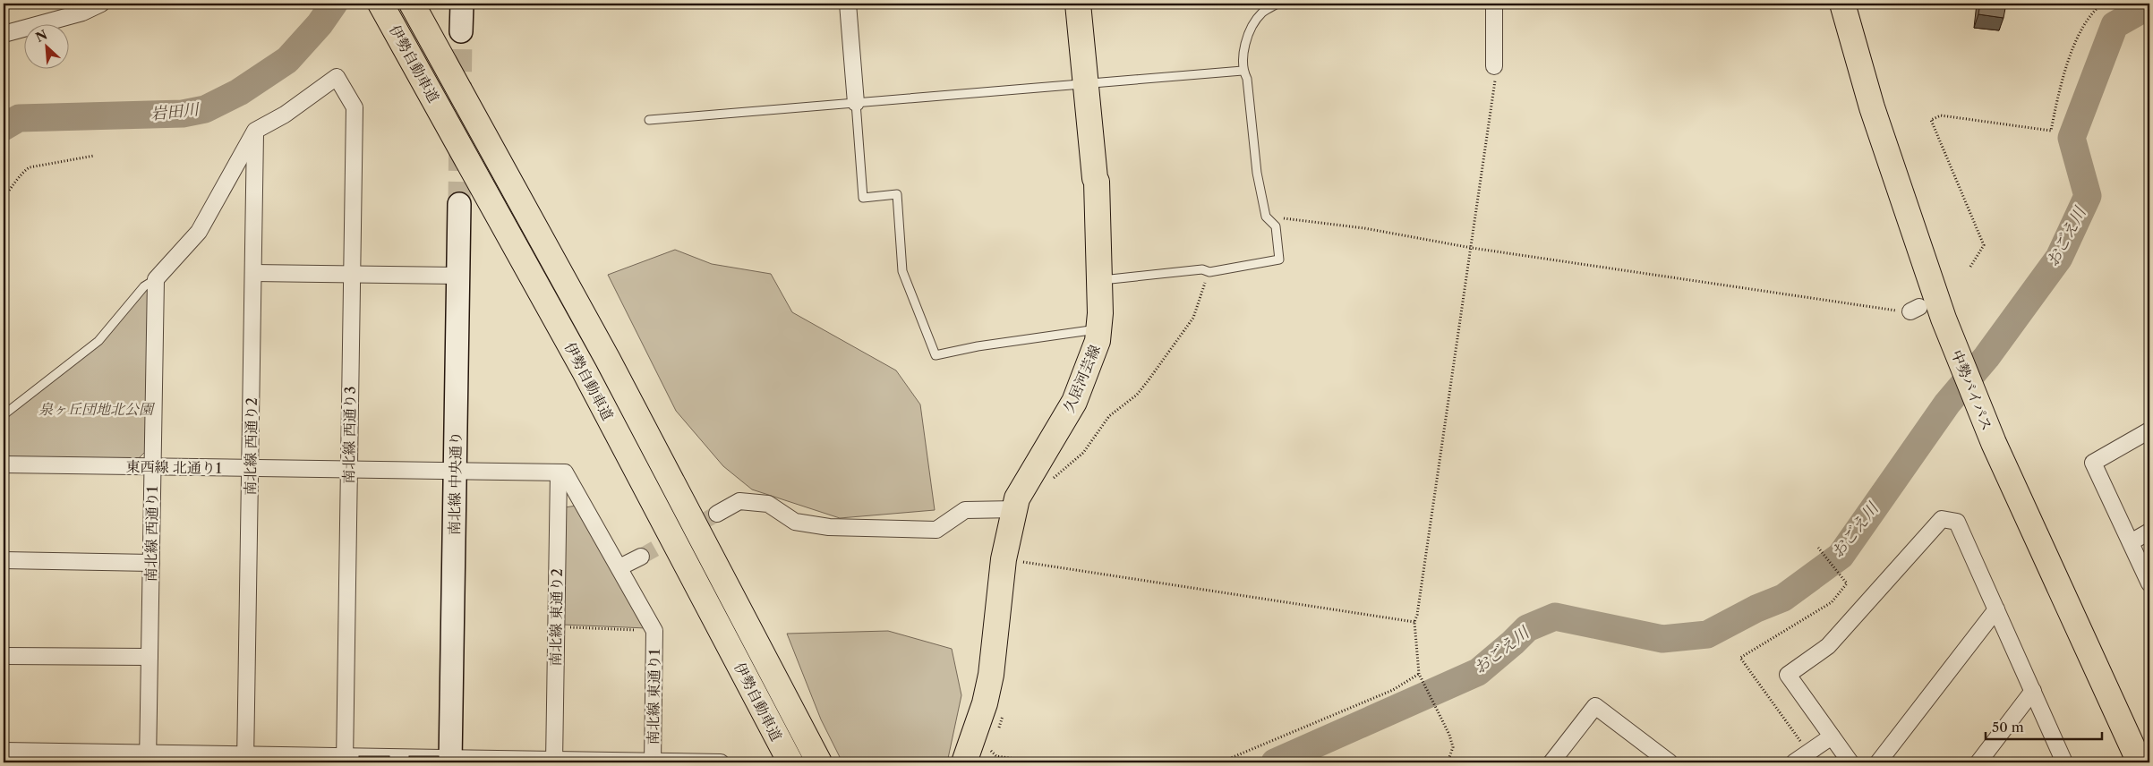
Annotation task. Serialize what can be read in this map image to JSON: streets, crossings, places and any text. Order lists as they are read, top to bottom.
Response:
{
  "streets": {
    "main road": ["伊勢自動車道", "久居河芸線", "中勢バイパス"],
    "street": [
      "南北線 西通り3",
      "南北線 西通り2",
      "東西線 北通り1",
      "南北線 中央通り",
      "南北線 西通り1",
      "南北線 東通り2",
      "南北線 東通り1"
    ]
  },
  "crossings": [
    ["南北線 西通り3", "南北線 西通り2"],
    ["南北線 西通り3", "東西線 北通り1"],
    ["南北線 西通り2", "東西線 北通り1"],
    ["東西線 北通り1", "南北線 中央通り"],
    ["東西線 北通り1", "南北線 西通り1"],
    ["東西線 北通り1", "南北線 東通り2"]
  ],
  "water": ["岩田川", "おごえ川"],
  "parks": ["泉ヶ丘団地北公園"],
  "scale_bar": "50 m",
  "north": "top left"
}
